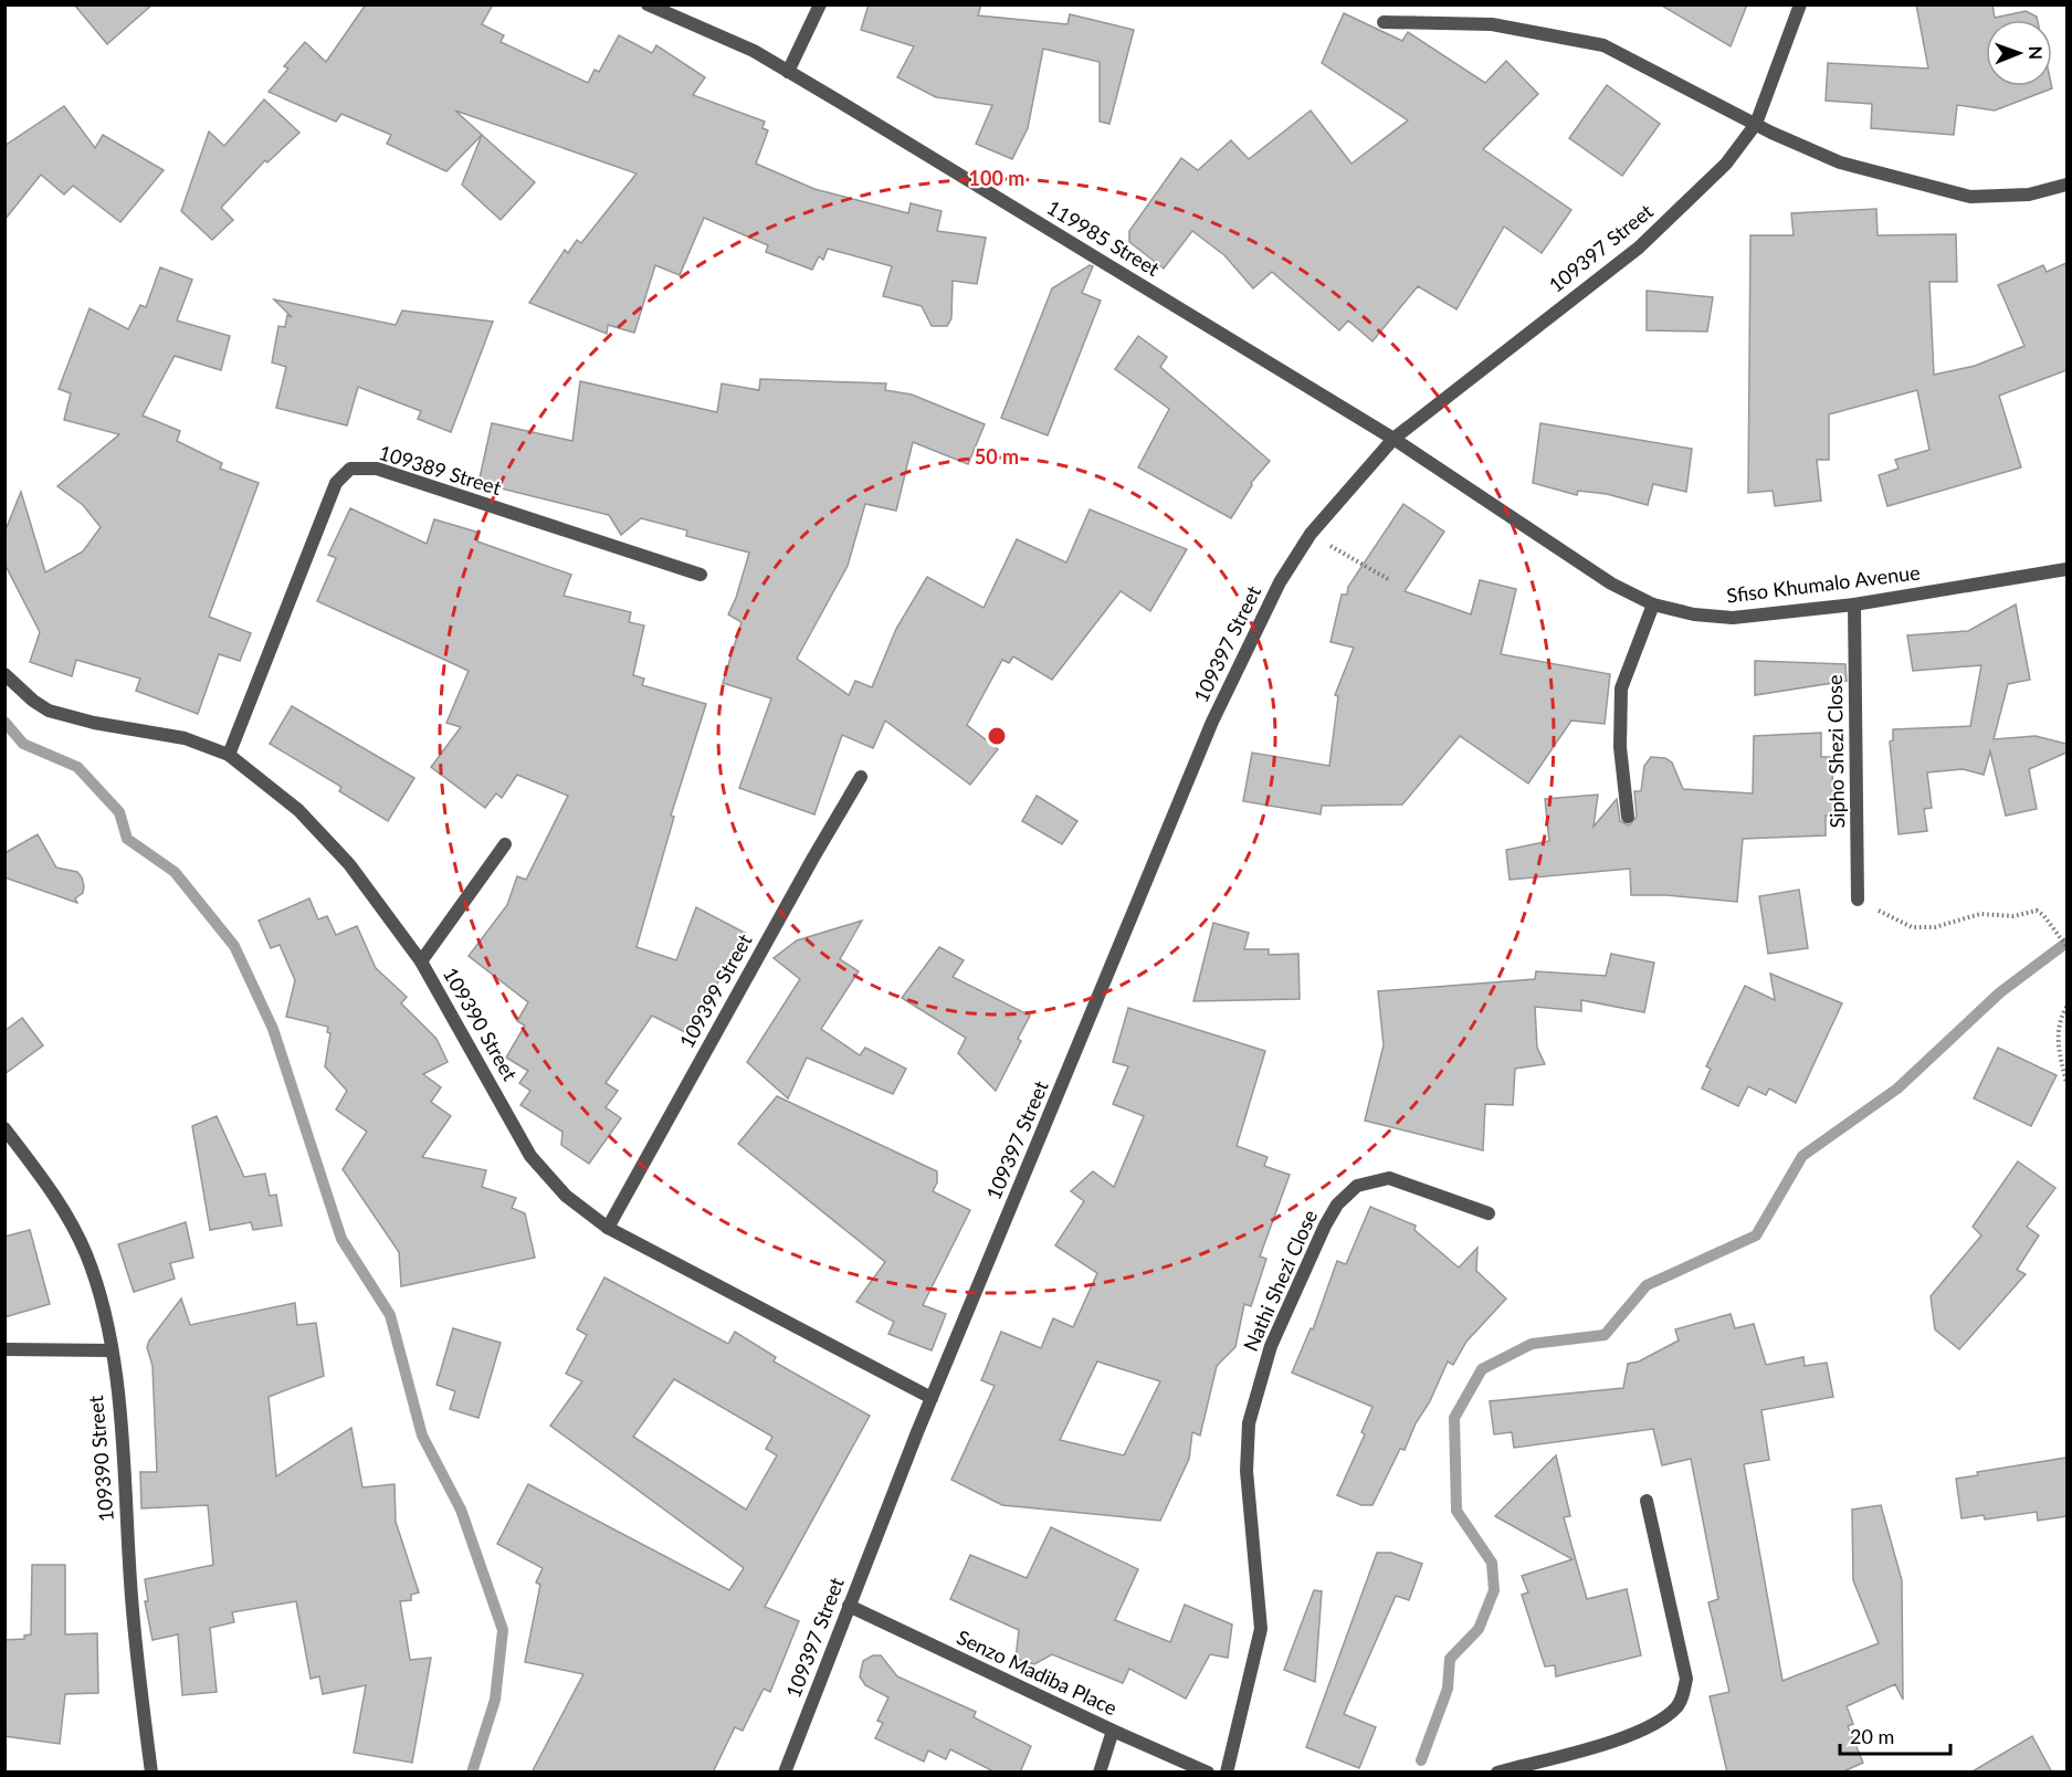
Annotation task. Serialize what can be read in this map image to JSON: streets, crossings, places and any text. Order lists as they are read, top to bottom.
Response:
{
  "streets": {
    "street": [
      "119985 Street",
      "109397 Street",
      "109389 Street",
      "Sfiso Khumalo Avenue",
      "Sipho Shezi Close",
      "109399 Street",
      "109390 Street",
      "Nathi Shezi Close",
      "Senzo Madiba Place"
    ]
  },
  "crossings": [
    ["119985 Street", "109397 Street"],
    ["119985 Street", "Sfiso Khumalo Avenue"],
    ["109397 Street", "Sfiso Khumalo Avenue"],
    ["109397 Street", "109390 Street"],
    ["109397 Street", "Senzo Madiba Place"],
    ["109389 Street", "109390 Street"],
    ["Sfiso Khumalo Avenue", "Sipho Shezi Close"],
    ["109399 Street", "109390 Street"]
  ],
  "scale_bar": "20 m",
  "north": "right",
  "rings": ["100 m", "50 m"]
}
